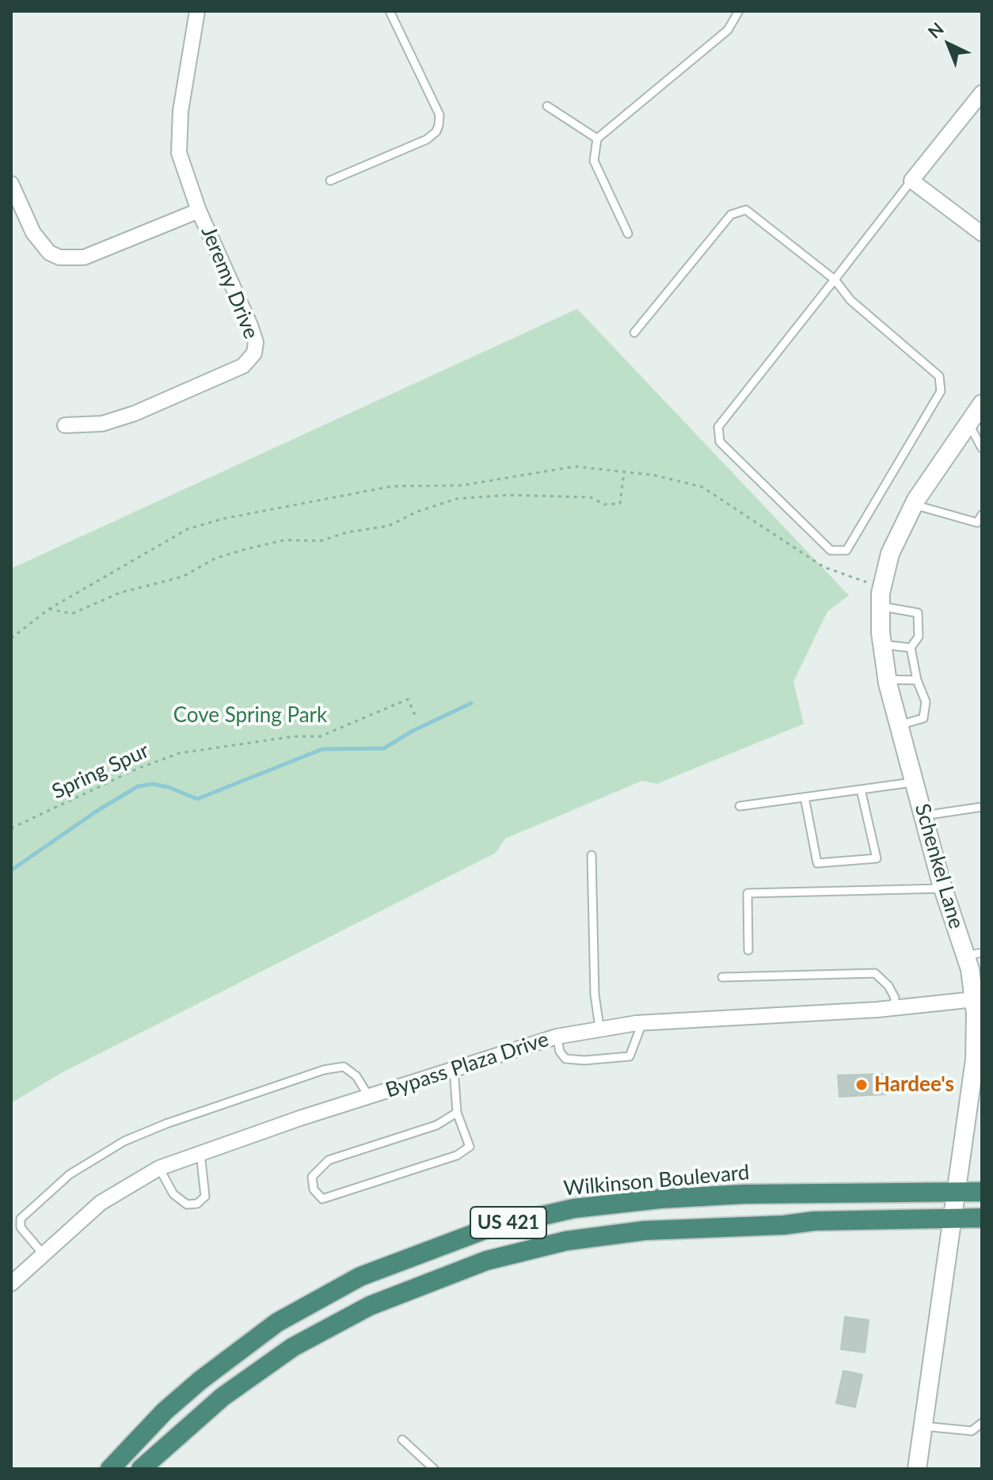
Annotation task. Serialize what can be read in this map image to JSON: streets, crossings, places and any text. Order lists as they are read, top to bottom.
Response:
{
  "streets": {
    "highway": ["Wilkinson Boulevard", "US 421"],
    "street": ["Jeremy Drive", "Schenkel Lane", "Bypass Plaza Drive"],
    "path": ["Spring Spur"]
  },
  "crossings": [
    ["Schenkel Lane", "Bypass Plaza Drive"],
    ["Schenkel Lane", "Wilkinson Boulevard"],
    ["Schenkel Lane", "US 421"]
  ],
  "parks": ["Cove Spring Park"],
  "places": ["Hardee's"],
  "north": "top left"
}
